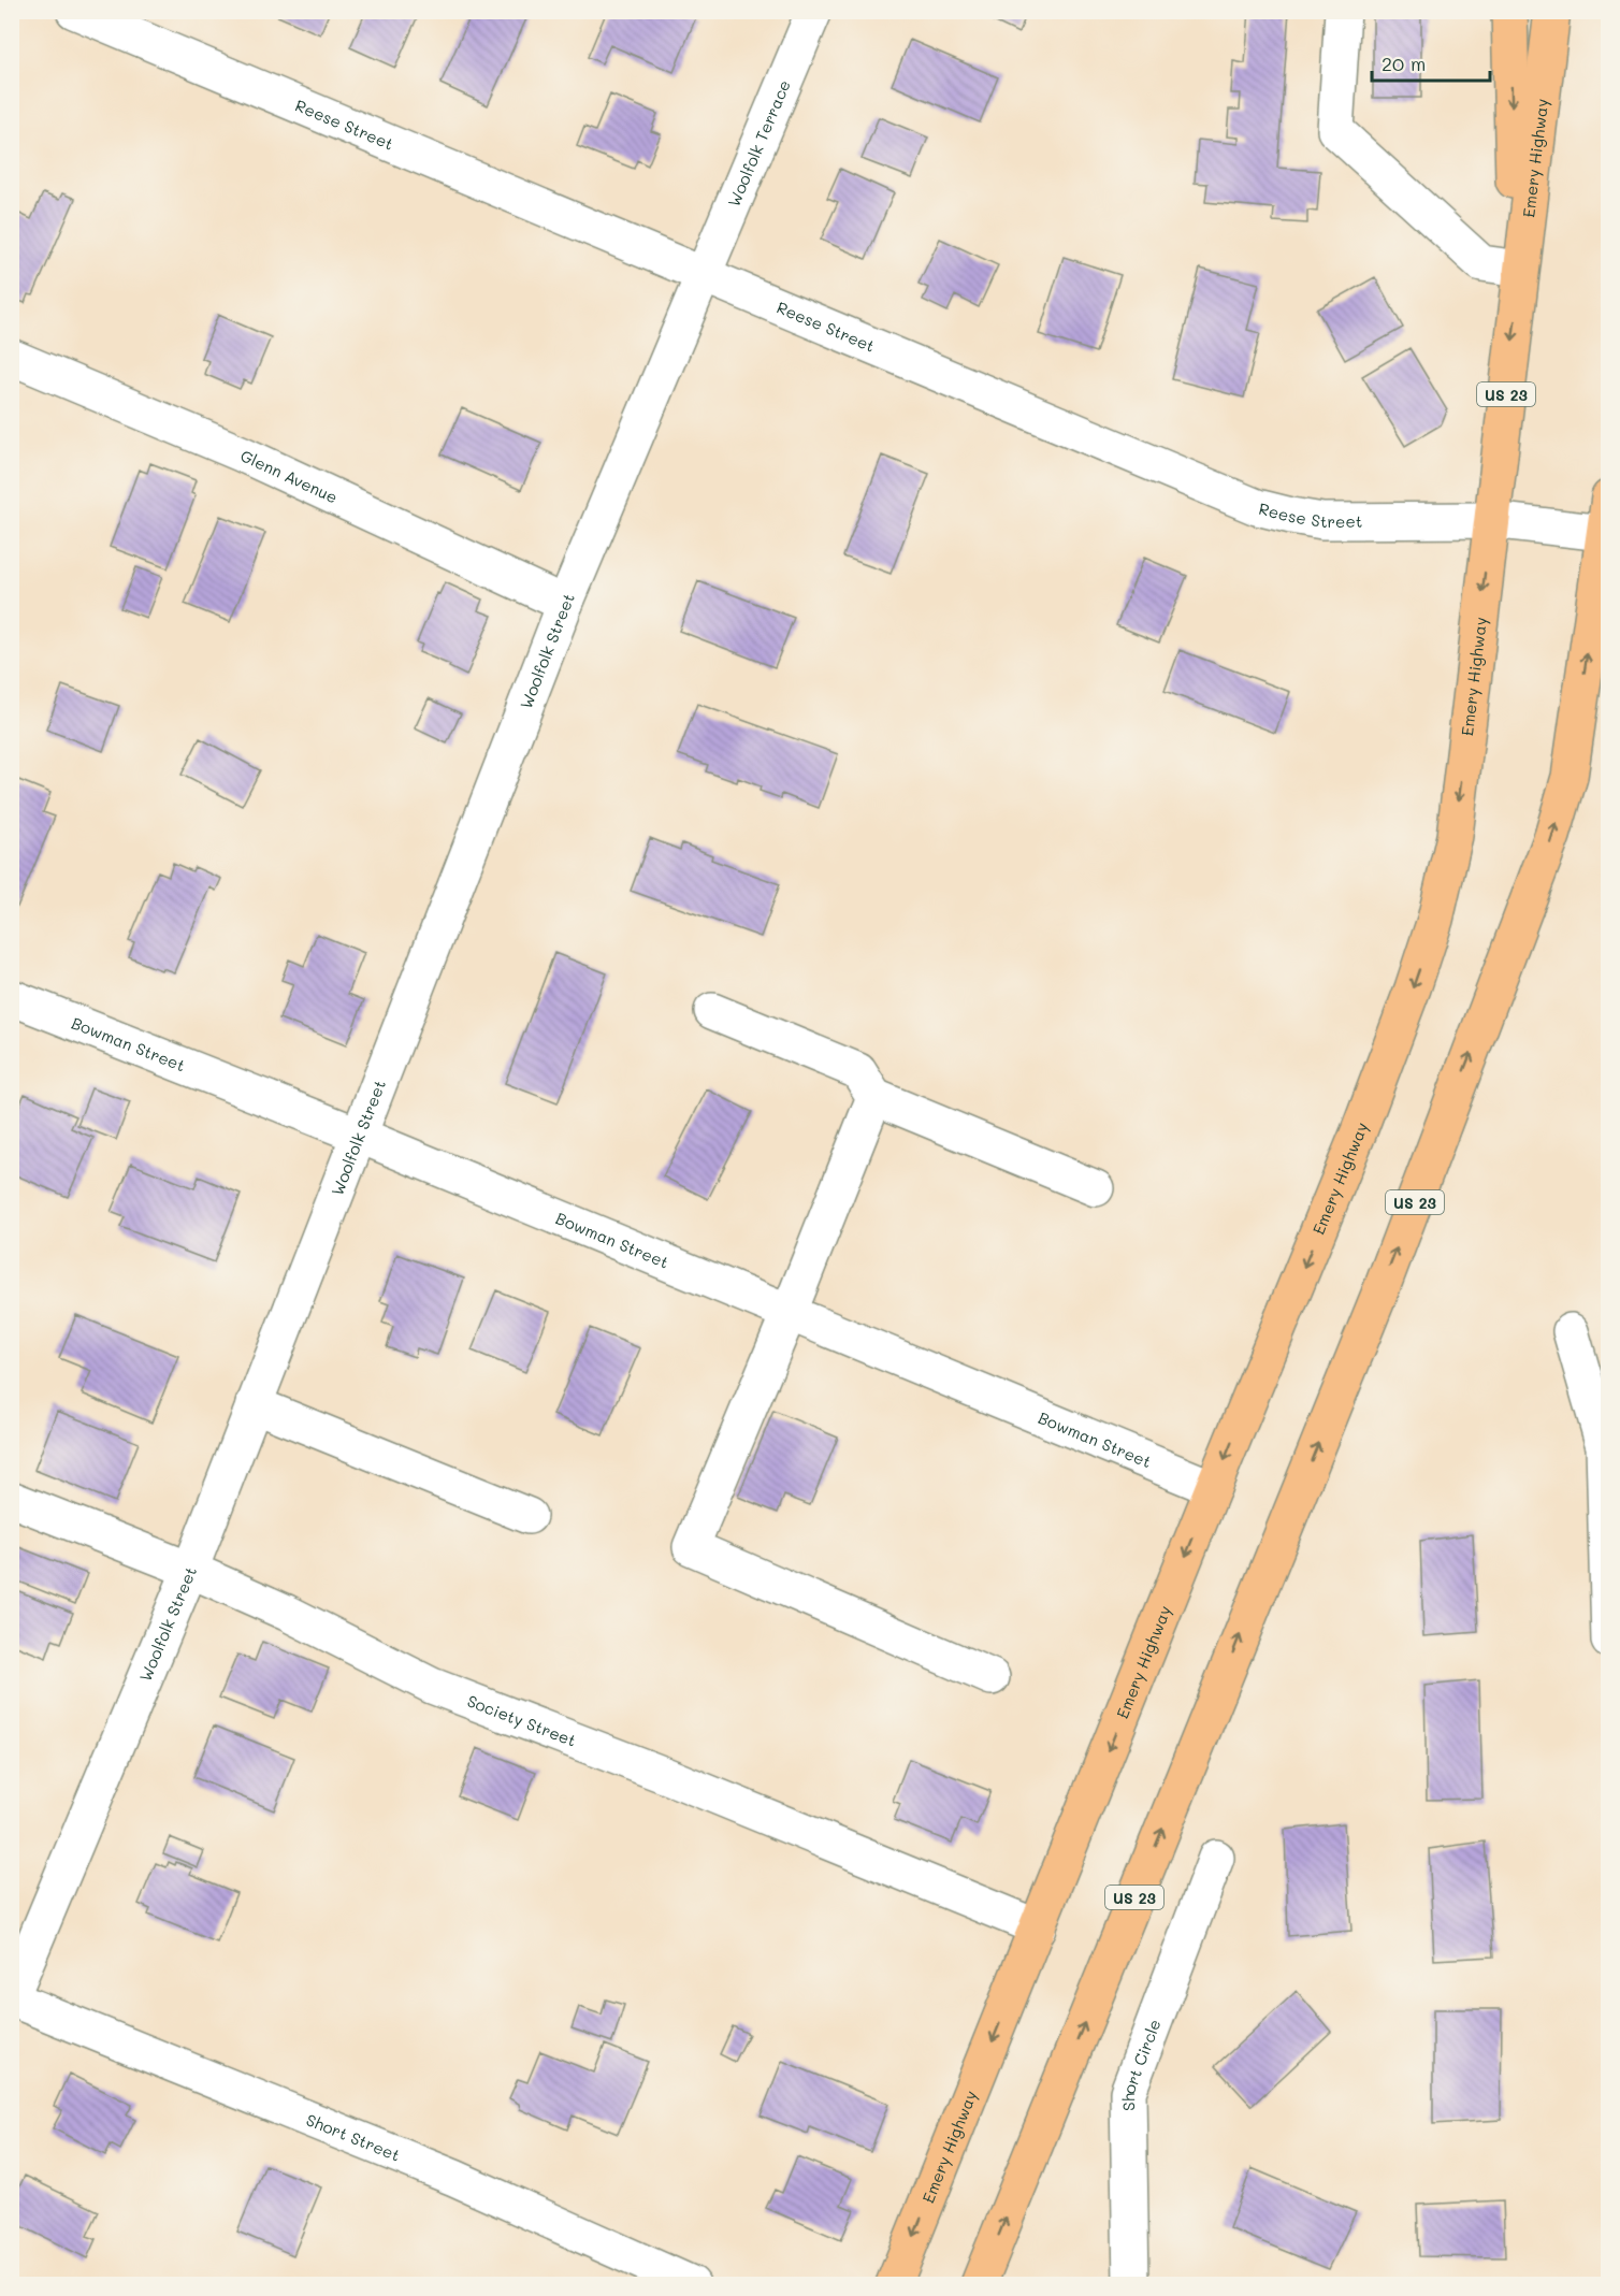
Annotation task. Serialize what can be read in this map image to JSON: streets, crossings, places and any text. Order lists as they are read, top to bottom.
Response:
{
  "streets": {
    "highway": ["Emery Highway", "US 23"],
    "street": [
      "Reese Street",
      "Woolfolk Terrace",
      "Glenn Avenue",
      "Woolfolk Street",
      "Bowman Street",
      "Society Street",
      "Short Circle",
      "Short Street"
    ]
  },
  "crossings": [
    ["Reese Street", "Woolfolk Terrace"],
    ["Reese Street", "Emery Highway"],
    ["Reese Street", "US 23"],
    ["Reese Street", "Woolfolk Street"],
    ["Woolfolk Terrace", "Woolfolk Street"],
    ["Emery Highway", "Bowman Street"],
    ["Emery Highway", "Society Street"],
    ["Glenn Avenue", "Woolfolk Street"],
    ["Woolfolk Street", "Bowman Street"],
    ["Woolfolk Street", "Society Street"],
    ["Woolfolk Street", "Short Street"]
  ],
  "scale_bar": "20 m"
}
